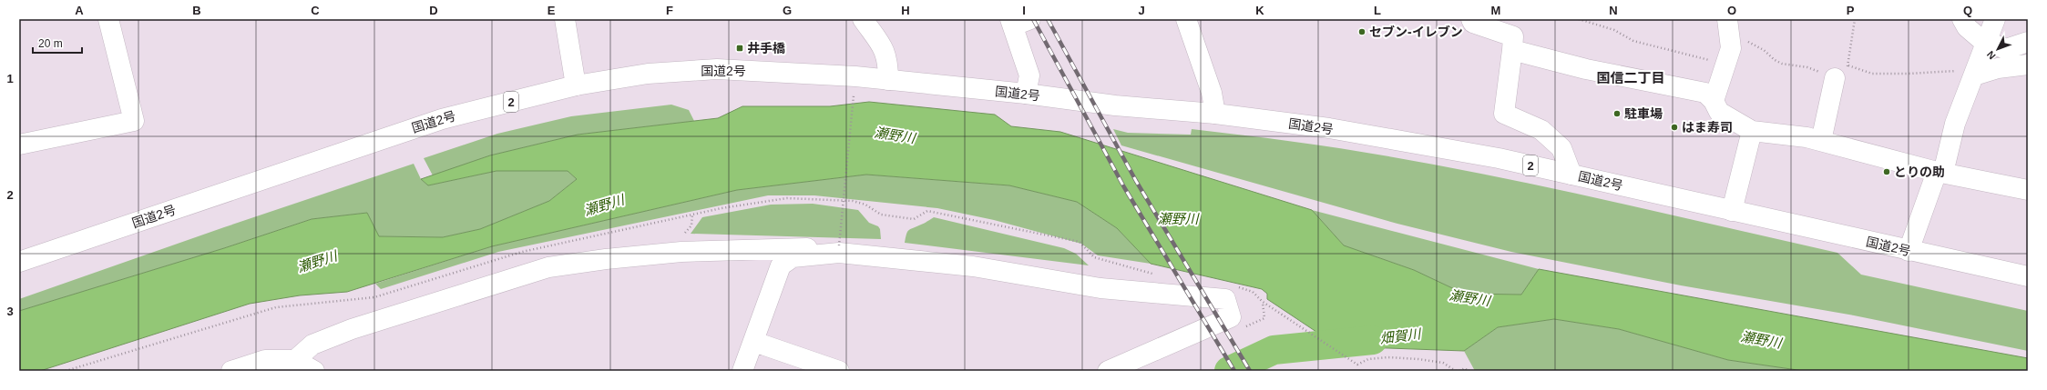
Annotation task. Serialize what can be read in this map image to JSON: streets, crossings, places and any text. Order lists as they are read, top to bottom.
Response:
{
  "streets": {
    "main road": ["国道2号", "2"]
  },
  "districts": ["国信二丁目"],
  "water": ["瀬野川", "畑賀川"],
  "places": {
    "other": [
      "セブン-イレブン",
      "駐車場",
      "はま寿司",
      "とりの助"
    ],
    "transit": ["井手橋"]
  },
  "scale_bar": "20 m",
  "north": "bottom left",
  "grid": {
    "columns": [
      "A",
      "B",
      "C",
      "D",
      "E",
      "F",
      "G",
      "H",
      "I",
      "J",
      "K",
      "L",
      "M",
      "N",
      "O",
      "P",
      "Q"
    ],
    "rows": ["1", "2", "3"]
  }
}
